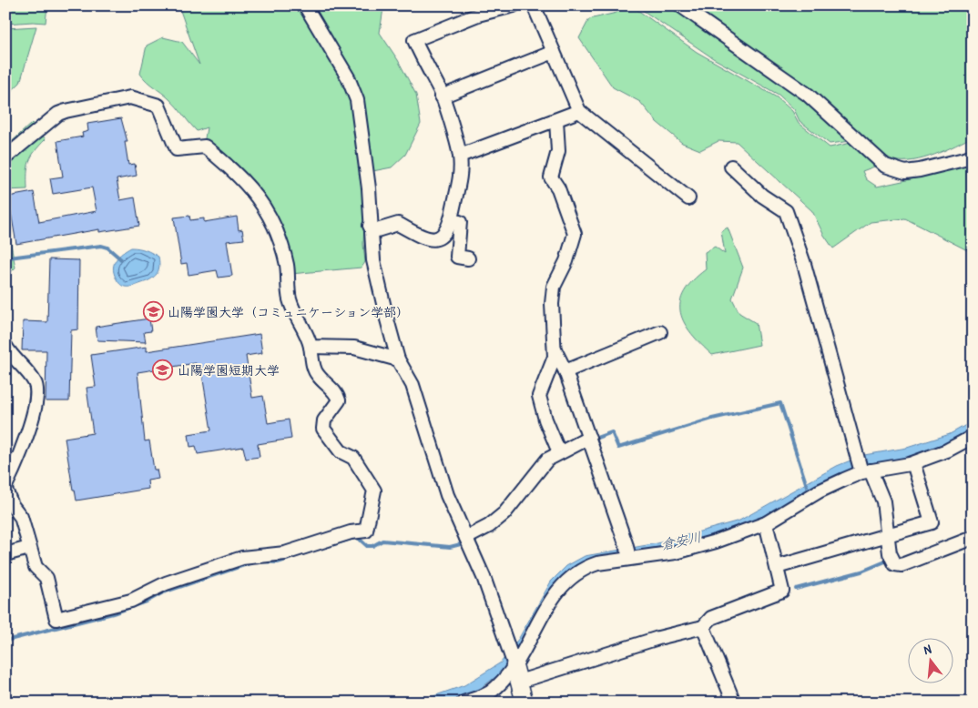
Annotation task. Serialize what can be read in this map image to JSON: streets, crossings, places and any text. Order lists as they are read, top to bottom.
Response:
{
  "water": ["倉安川"],
  "places": {
    "school or university": ["山陽学園大学（コミュニケーション学部）", "山陽学園短期大学"]
  },
  "north": "top"
}
